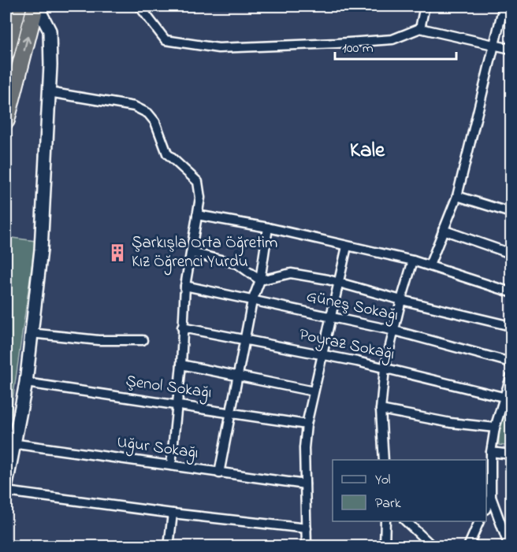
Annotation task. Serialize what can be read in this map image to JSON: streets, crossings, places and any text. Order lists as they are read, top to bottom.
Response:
{
  "streets": {
    "street": [
      "Güneş Sokağı",
      "Poyraz Sokağı",
      "Şenol Sokağı",
      "Uğur Sokağı"
    ]
  },
  "districts": ["Kale"],
  "places": {
    "building": ["Şarkışla Orta Öğretim Kız Öğrenci Yurdu"]
  },
  "legend": ["Yol", "Park"],
  "scale_bar": "100 m"
}
